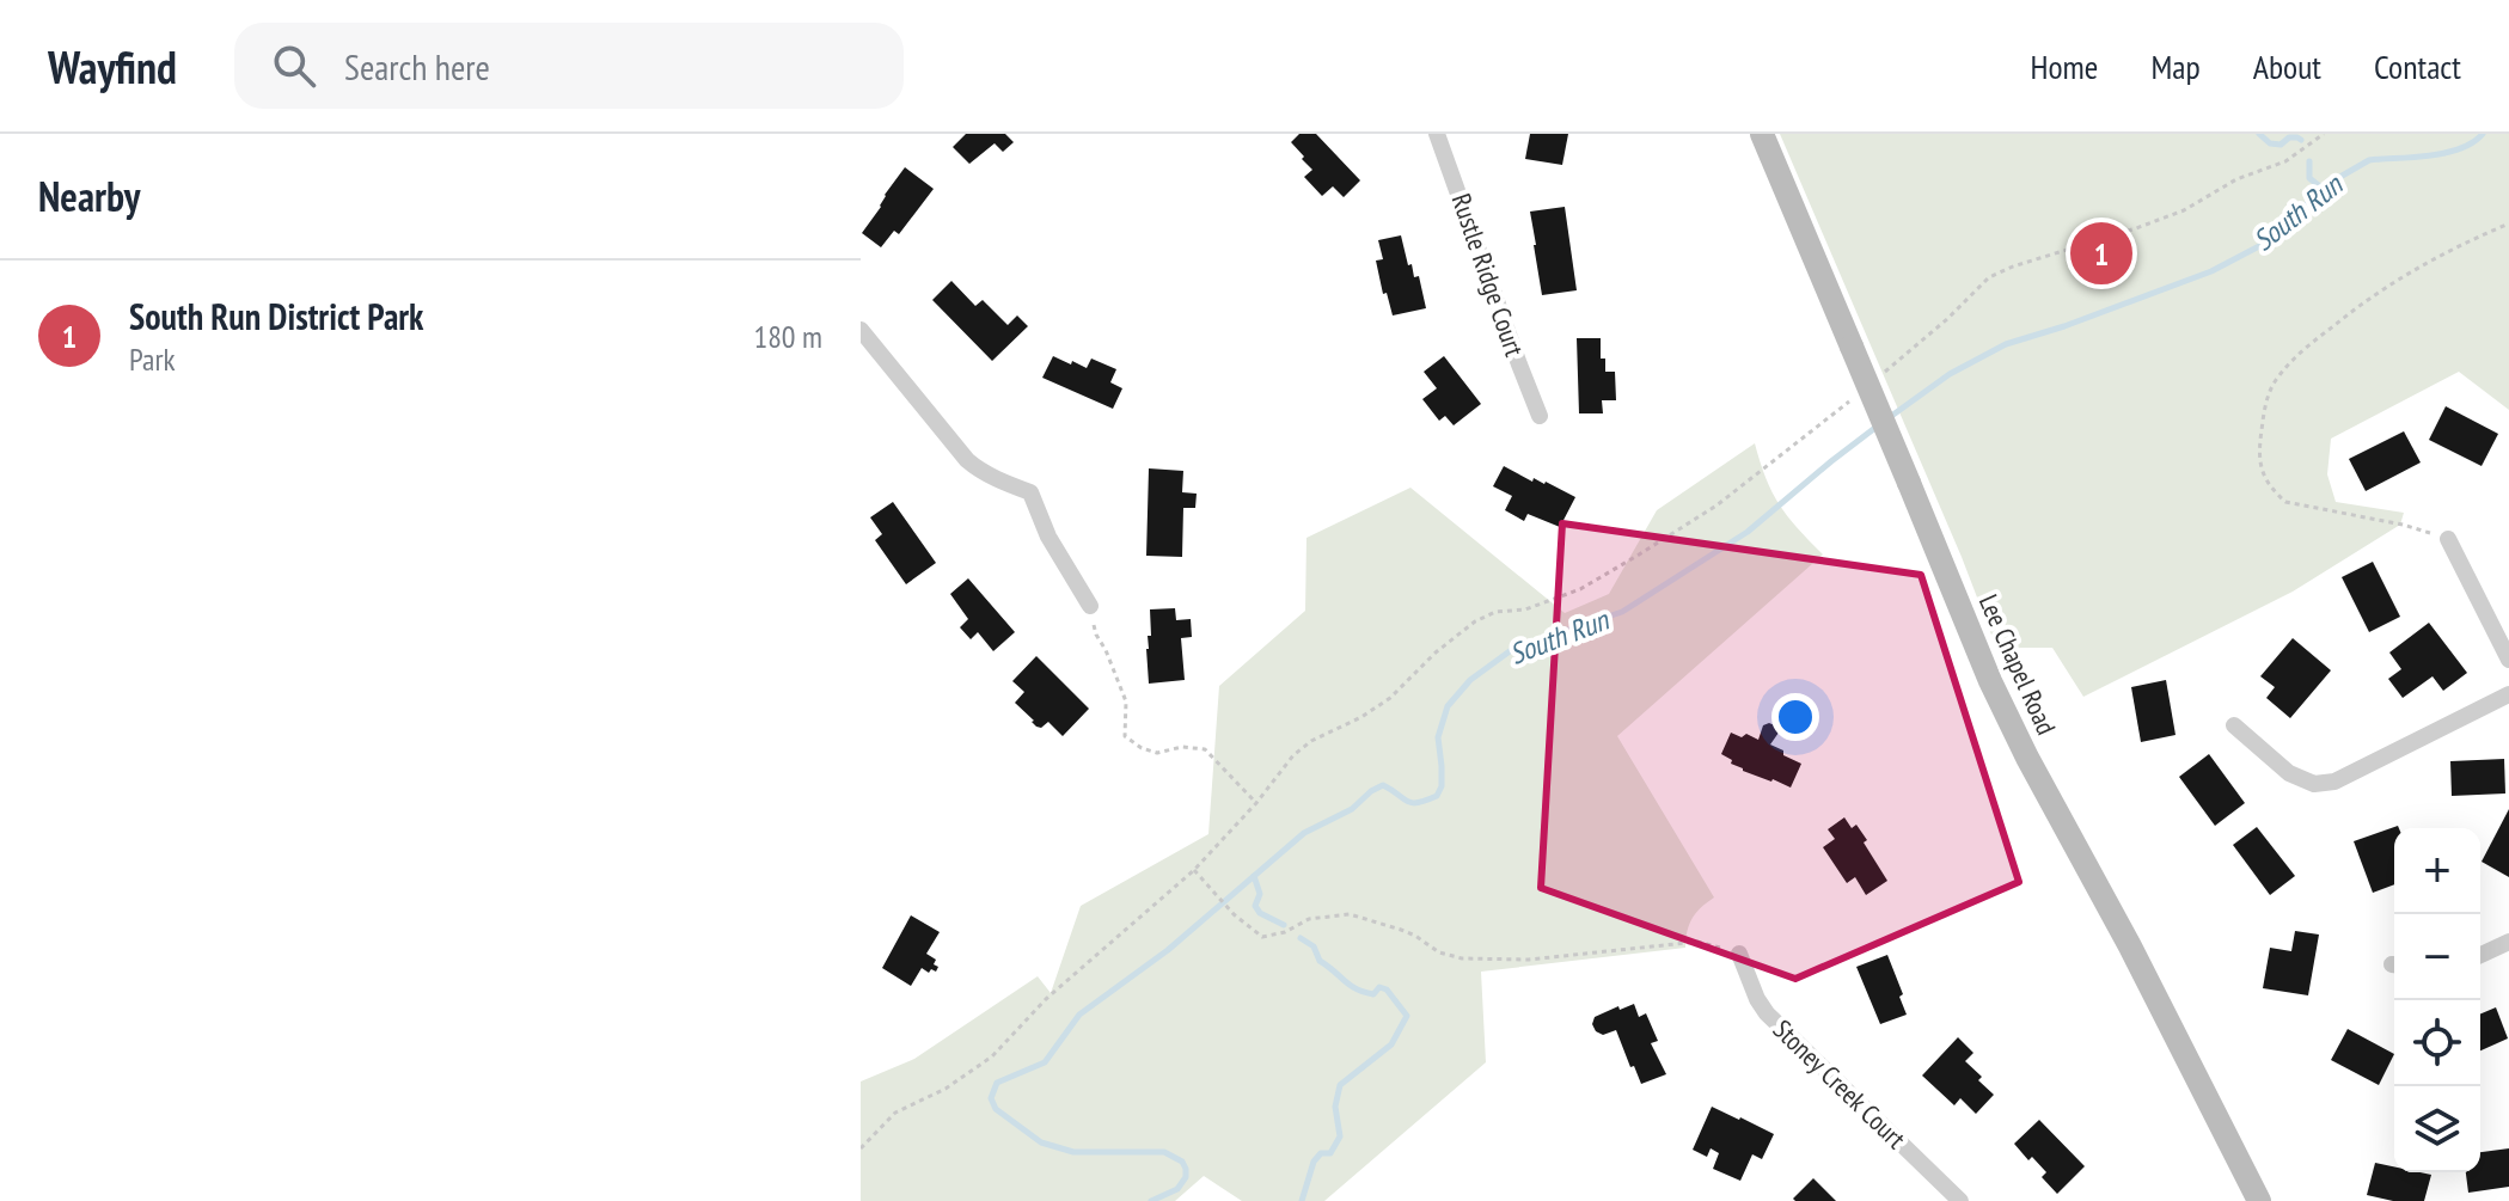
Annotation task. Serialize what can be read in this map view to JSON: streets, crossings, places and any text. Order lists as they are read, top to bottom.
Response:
{
  "streets": {
    "main road": ["Lee Chapel Road"],
    "street": ["Rustle Ridge Court", "Stoney Creek Court"]
  },
  "water": ["South Run"],
  "page": {
    "header": "Wayfind",
    "search": "Search here",
    "nav": [
      "Home",
      "Map",
      "About",
      "Contact"
    ],
    "heading": "Nearby",
    "pins": "1",
    "list": [
      {
        "mark": "1",
        "name": "South Run District Park",
        "note": "Park",
        "value": "180 m"
      }
    ],
    "map_buttons": ["+", "−"]
  }
}
